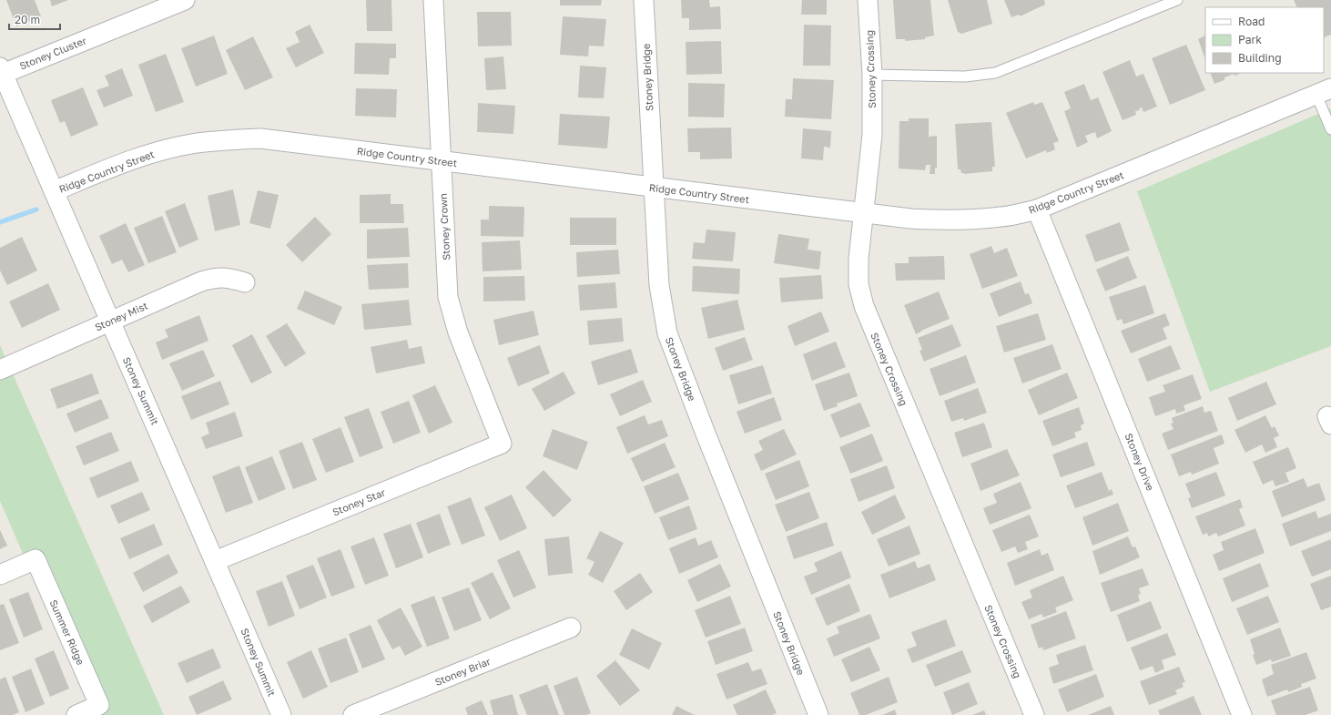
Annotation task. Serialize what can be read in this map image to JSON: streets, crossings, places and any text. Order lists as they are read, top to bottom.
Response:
{
  "streets": {
    "street": [
      "Stoney Cluster",
      "Stoney Crossing",
      "Stoney Bridge",
      "Ridge Country Street",
      "Stoney Crown",
      "Stoney Mist",
      "Stoney Summit",
      "Stoney Drive",
      "Stoney Star",
      "Summer Ridge",
      "Stoney Briar"
    ]
  },
  "crossings": [
    ["Stoney Cluster", "Stoney Summit"],
    ["Stoney Crossing", "Ridge Country Street"],
    ["Stoney Bridge", "Ridge Country Street"],
    ["Ridge Country Street", "Stoney Crown"],
    ["Ridge Country Street", "Stoney Summit"],
    ["Ridge Country Street", "Stoney Drive"],
    ["Stoney Crown", "Stoney Star"],
    ["Stoney Mist", "Stoney Summit"],
    ["Stoney Summit", "Stoney Star"]
  ],
  "legend": ["Road", "Park", "Building"],
  "scale_bar": "20 m"
}
